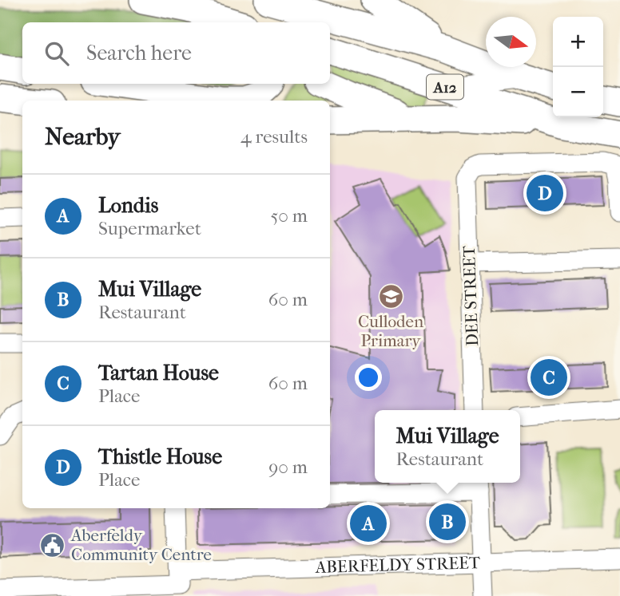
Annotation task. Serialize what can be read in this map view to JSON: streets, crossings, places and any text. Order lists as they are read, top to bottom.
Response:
{
  "streets": {
    "highway": ["A12"],
    "street": ["DEE STREET", "ABERFELDY STREET"]
  },
  "places": {
    "school or university": ["Culloden Primary"],
    "public building": ["Aberfeldy Community Centre"]
  },
  "north": "right",
  "page": {
    "map_buttons": ["+", "−"],
    "search": "Search here",
    "heading": ["Nearby", "4 results"],
    "pins": [
      "D",
      "C",
      "B",
      "A"
    ],
    "list": [
      {
        "mark": "A",
        "name": "Londis",
        "note": "Supermarket",
        "value": "50 m"
      },
      {
        "mark": "B",
        "name": "Mui Village",
        "note": "Restaurant",
        "value": "60 m"
      },
      {
        "mark": "C",
        "name": "Tartan House",
        "note": "Place",
        "value": "60 m"
      },
      {
        "mark": "D",
        "name": "Thistle House",
        "note": "Place",
        "value": "90 m"
      }
    ],
    "popup": ["Mui Village", "Restaurant"]
  }
}
